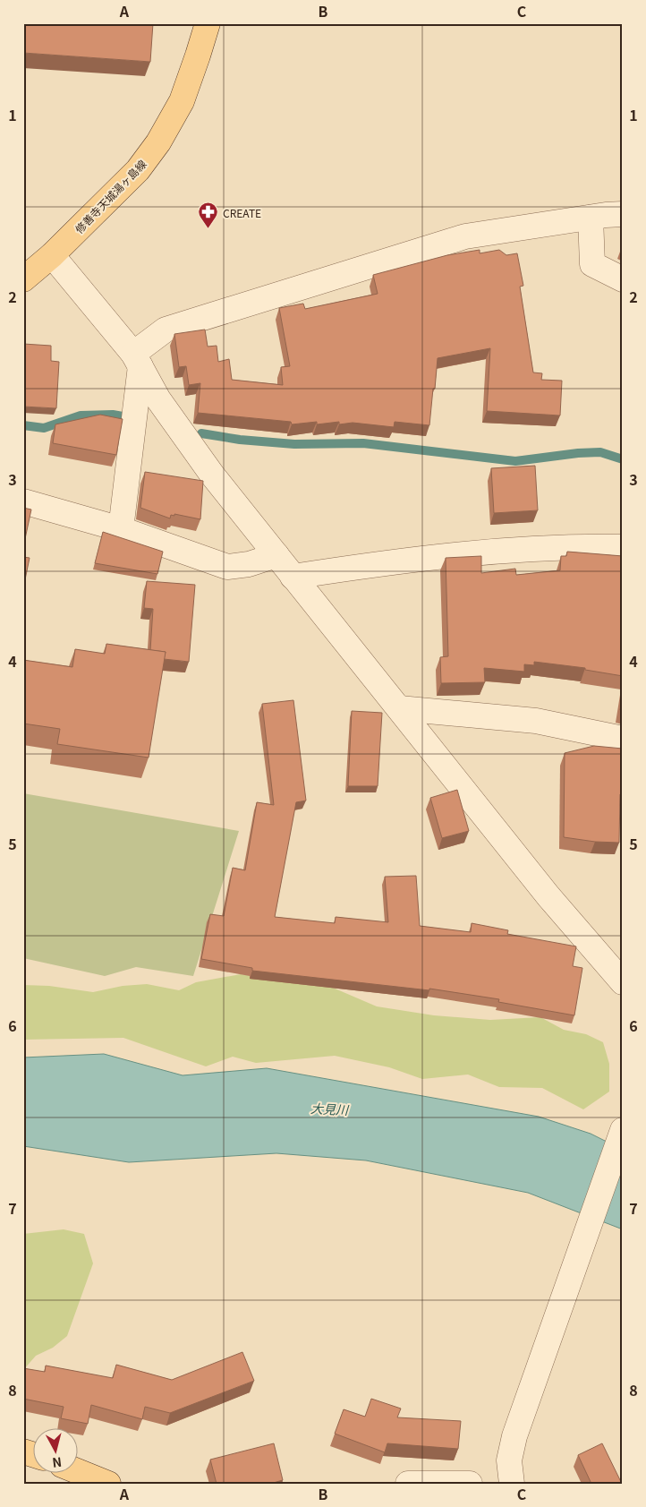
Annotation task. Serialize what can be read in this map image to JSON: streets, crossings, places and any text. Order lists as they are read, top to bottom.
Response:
{
  "streets": {
    "main road": ["修善寺天城湯ヶ島線"]
  },
  "water": ["大見川"],
  "places": {
    "pharmacy": ["CREATE"]
  },
  "north": "bottom",
  "grid": {
    "columns": ["A", "B", "C"],
    "rows": [
      "1",
      "2",
      "3",
      "4",
      "5",
      "6",
      "7",
      "8"
    ]
  }
}
